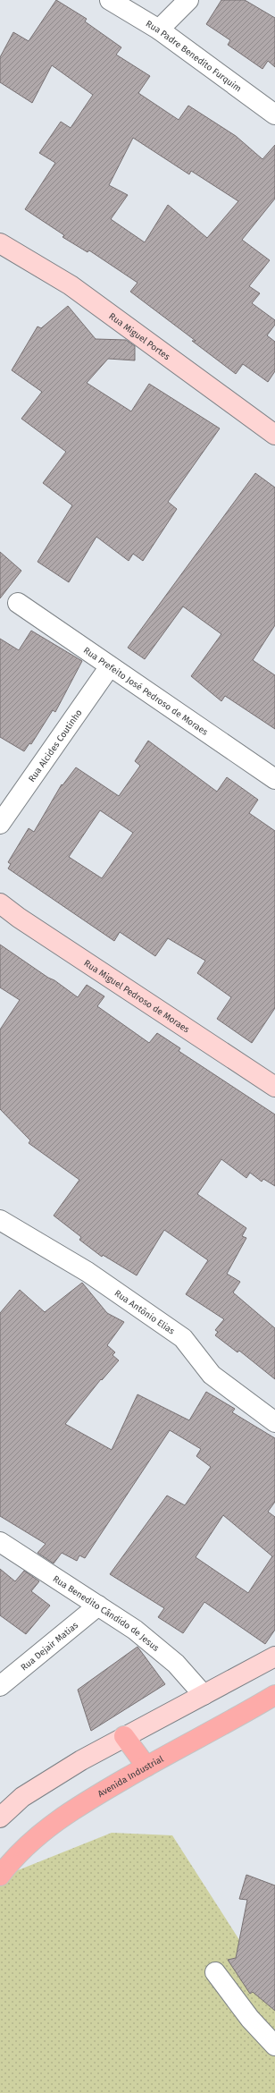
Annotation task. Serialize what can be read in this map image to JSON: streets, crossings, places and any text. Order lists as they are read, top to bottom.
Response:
{
  "streets": {
    "main road": ["Avenida Industrial"],
    "street": [
      "Rua Padre Benedito Furquim",
      "Rua Miguel Portes",
      "Rua Prefeito José Pedroso de Moraes",
      "Rua Alcides Coutinho",
      "Rua Miguel Pedroso de Moraes",
      "Rua Antônio Elias",
      "Rua Benedito Cândido de Jesus",
      "Rua Dejair Matias"
    ]
  },
  "crossings": [
    ["Rua Prefeito José Pedroso de Moraes", "Rua Alcides Coutinho"],
    ["Rua Benedito Cândido de Jesus", "Rua Dejair Matias"]
  ]
}
